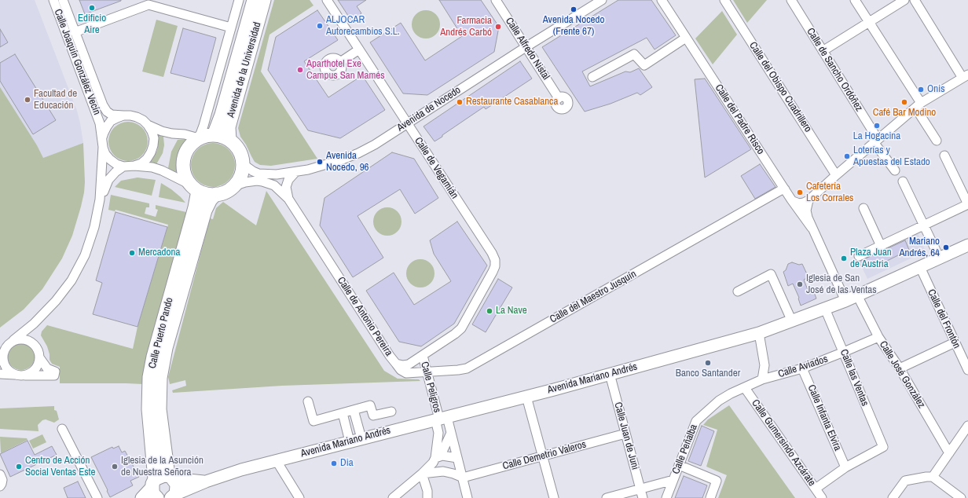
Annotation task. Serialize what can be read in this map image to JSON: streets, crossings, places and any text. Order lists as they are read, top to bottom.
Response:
{
  "streets": {
    "main road": ["Avenida de la Universidad", "Calle Puerto Pando", "Avenida Mariano Andrés"],
    "street": [
      "Calle Alfredo Nistal",
      "Calle Joaquín González Vecín",
      "Calle de Sancho Ordóñez",
      "Calle del Obispo Cuadrillero",
      "Avenida de Nocedo",
      "Calle del Padre Risco",
      "Calle de Vegamián",
      "Calle del Maestro Jusquín",
      "Calle de Antonio Pereira",
      "Calle del Frontón",
      "Calle Aviados",
      "Calle José González",
      "Calle las Ventas",
      "Calle Peligros",
      "Calle Infanta Elvira",
      "Calle Juan de Juni",
      "Calle Gumersindo Azcárate",
      "Calle Peñalba",
      "Calle Demetrio Valeros"
    ]
  },
  "crossings": [
    ["Calle Alfredo Nistal", "Avenida de Nocedo"],
    ["Avenida de la Universidad", "Avenida de Nocedo"],
    ["Avenida de la Universidad", "Calle de Antonio Pereira"],
    ["Avenida de la Universidad", "Calle Puerto Pando"],
    ["Avenida de Nocedo", "Calle de Vegamián"],
    ["Avenida de Nocedo", "Calle de Antonio Pereira"],
    ["Avenida de Nocedo", "Calle Puerto Pando"],
    ["Calle del Padre Risco", "Calle del Maestro Jusquín"],
    ["Calle de Vegamián", "Calle de Antonio Pereira"],
    ["Calle del Maestro Jusquín", "Calle de Antonio Pereira"],
    ["Calle del Maestro Jusquín", "Calle Peligros"],
    ["Calle de Antonio Pereira", "Calle Puerto Pando"],
    ["Calle de Antonio Pereira", "Calle Peligros"],
    ["Calle del Frontón", "Avenida Mariano Andrés"],
    ["Calle Puerto Pando", "Avenida Mariano Andrés"],
    ["Calle Aviados", "Calle José González"],
    ["Calle Aviados", "Calle las Ventas"],
    ["Calle Aviados", "Calle Infanta Elvira"],
    ["Calle Aviados", "Calle Gumersindo Azcárate"],
    ["Calle Aviados", "Calle Peñalba"],
    ["Calle José González", "Avenida Mariano Andrés"],
    ["Calle las Ventas", "Avenida Mariano Andrés"],
    ["Calle las Ventas", "Calle Infanta Elvira"],
    ["Avenida Mariano Andrés", "Calle Peligros"],
    ["Avenida Mariano Andrés", "Calle Juan de Juni"],
    ["Calle Juan de Juni", "Calle Demetrio Valeros"],
    ["Calle Gumersindo Azcárate", "Calle Peñalba"]
  ],
  "places": [
    "Edificio Aire",
    "Avenida Nocedo (Frente 67)",
    "ALJOCAR Autorecambios S.L.",
    "Farmacia Andrés Carbó",
    "Aparthotel Exe Campus San Mamés",
    "Onis",
    "Facultad de Educación",
    "Restaurante Casablanca",
    "Café Bar Modino",
    "La Hogacina",
    "Loterías y Apuestas del Estado",
    "Avenida Nocedo, 96",
    "Cafetería Los Corrales",
    "Mariano Andrés, 64",
    "Mercadona",
    "Plaza Juan de Austria",
    "Iglesia de San José de las Ventas",
    "La Nave",
    "Banco Santander",
    "Dia",
    "Centro de Acción Social Ventas Este",
    "Iglesia de la Asunción de Nuestra Señora"
  ]
}
